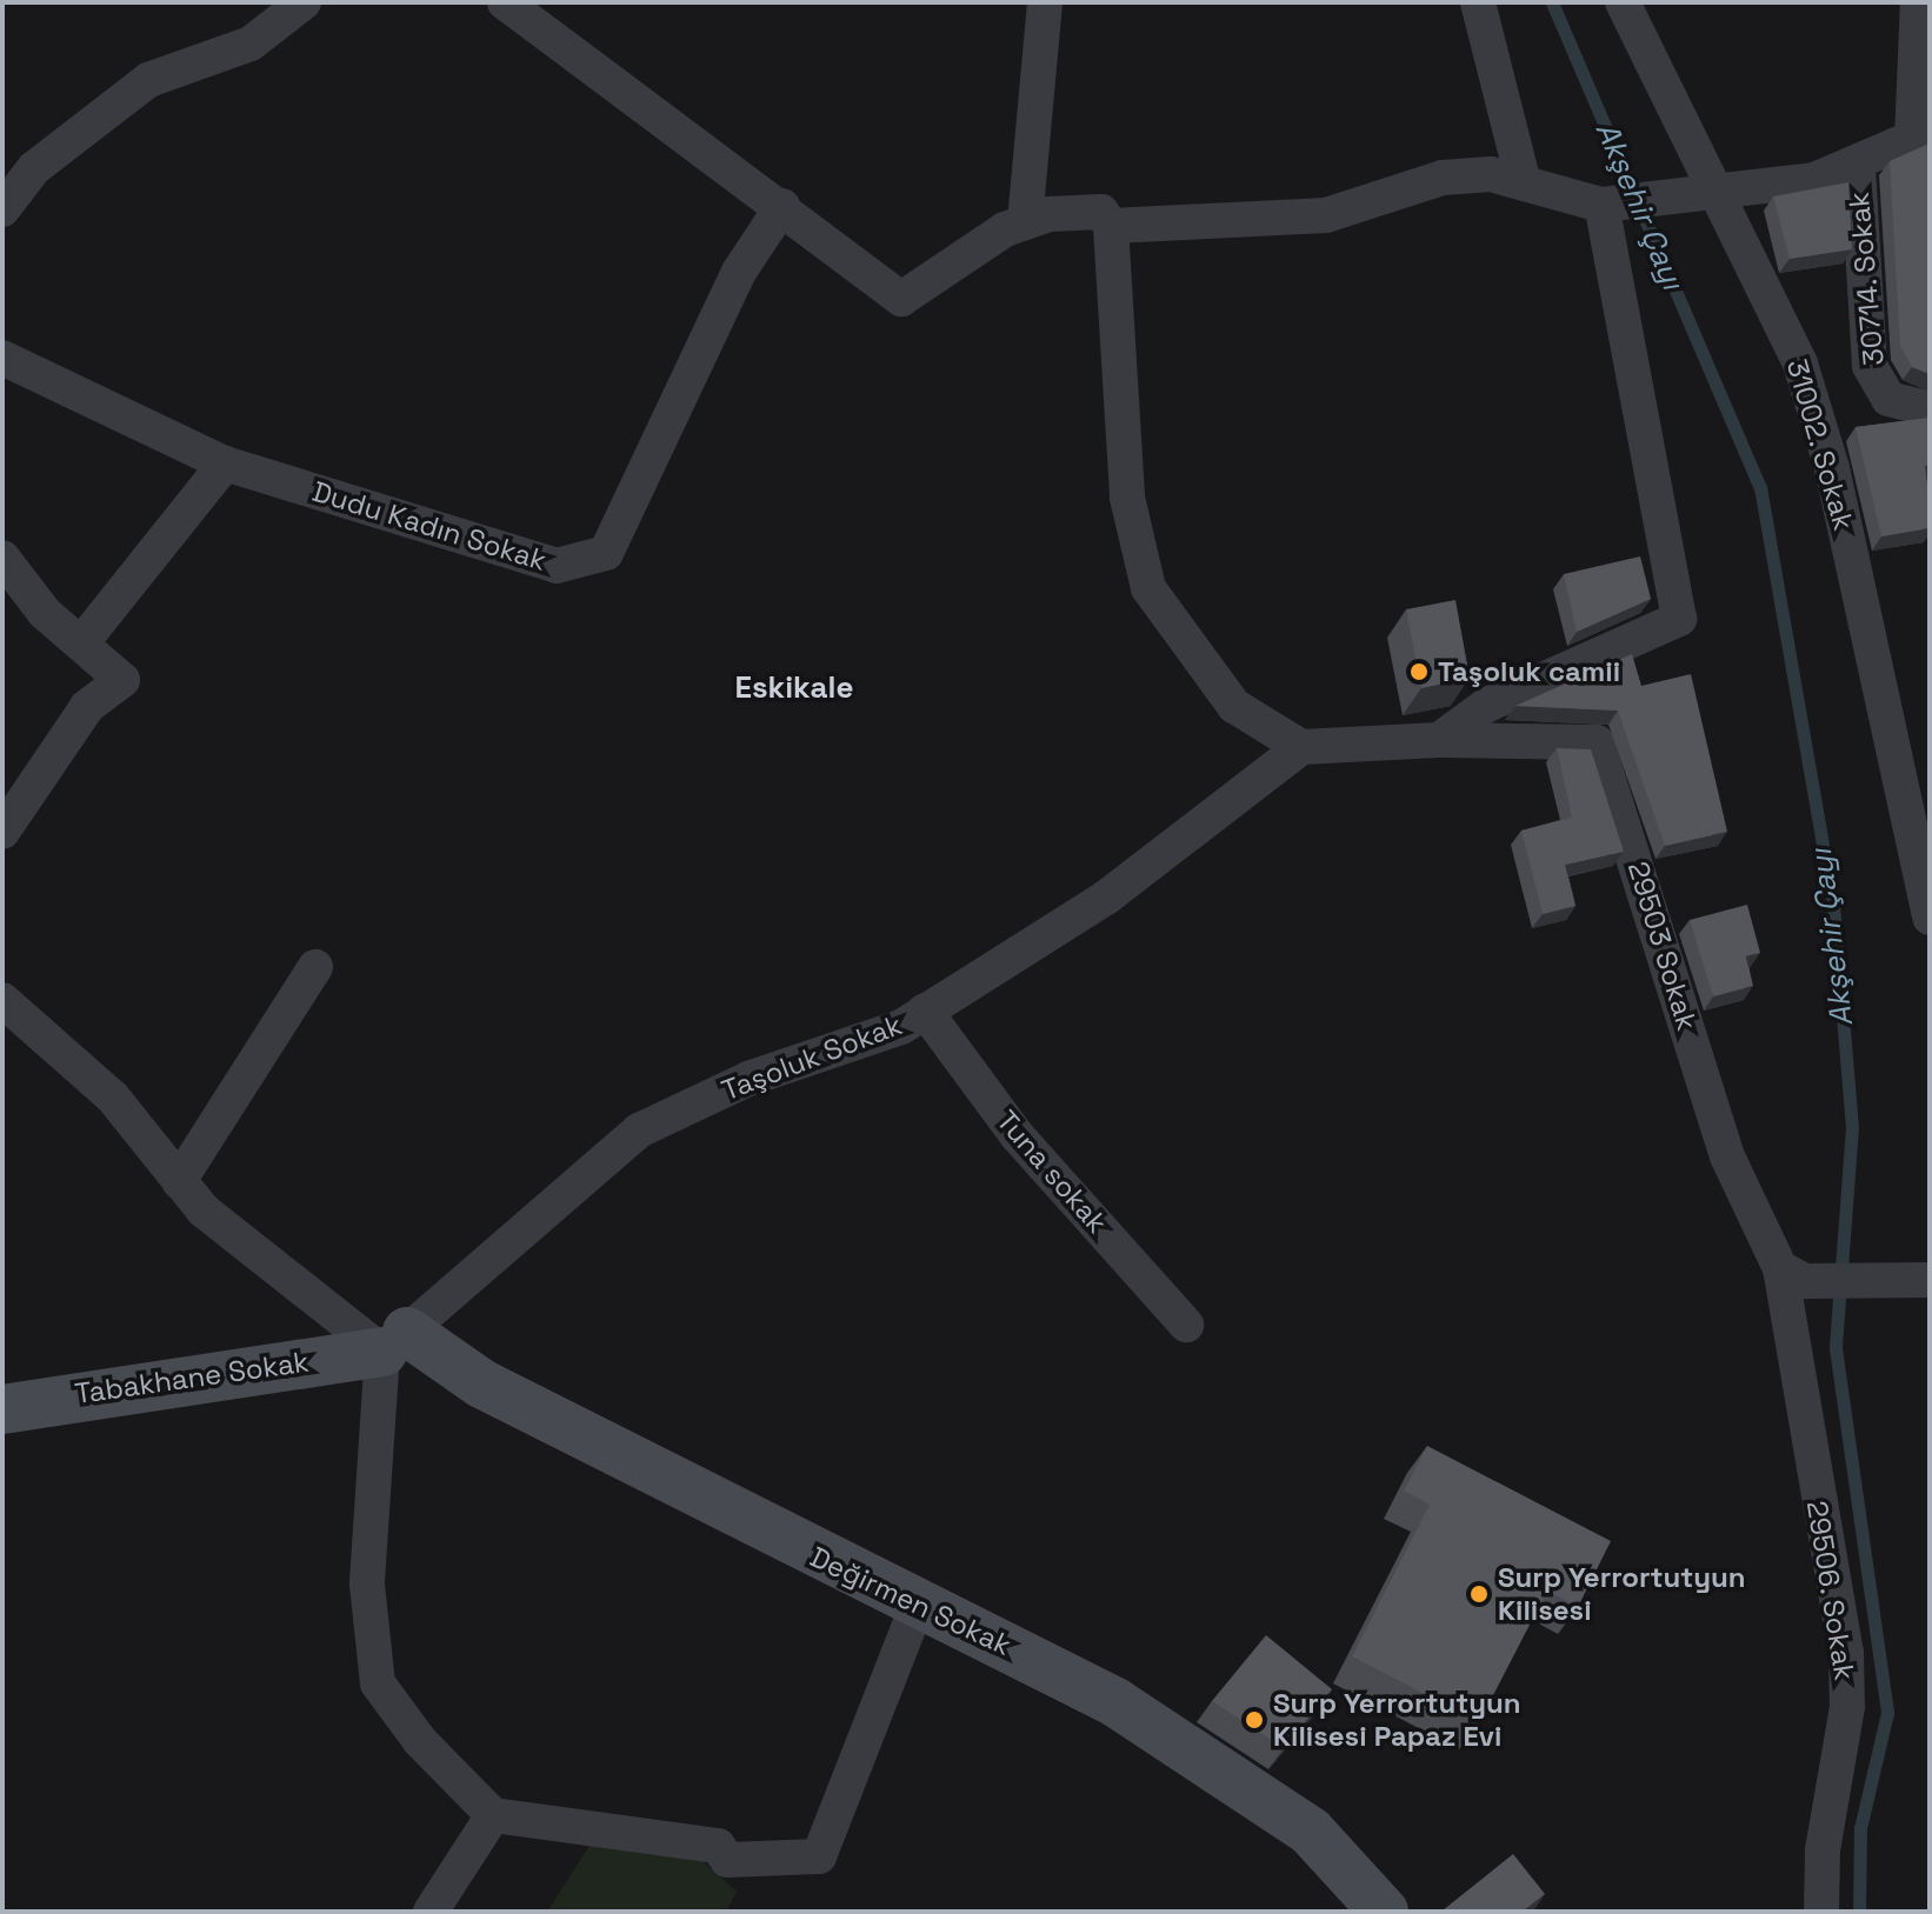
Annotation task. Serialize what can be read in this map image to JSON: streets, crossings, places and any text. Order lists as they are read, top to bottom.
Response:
{
  "streets": {
    "street": [
      "30714. Sokak",
      "31002. Sokak",
      "Dudu Kadın Sokak",
      "29503 Sokak",
      "Taşoluk Sokak",
      "Tuna sokak",
      "Tabakhane Sokak",
      "29506. Sokak",
      "Değirmen Sokak"
    ]
  },
  "crossings": [
    ["29503 Sokak", "29506. Sokak"],
    ["Taşoluk Sokak", "Tuna sokak"],
    ["Taşoluk Sokak", "Tabakhane Sokak"],
    ["Taşoluk Sokak", "Değirmen Sokak"],
    ["Tabakhane Sokak", "Değirmen Sokak"]
  ],
  "districts": ["Eskikale"],
  "water": ["Akşehir Çayı"],
  "places": ["Taşoluk camii", "Surp Yerrortutyun Kilisesi", "Surp Yerrortutyun Kilisesi Papaz Evi"]
}
